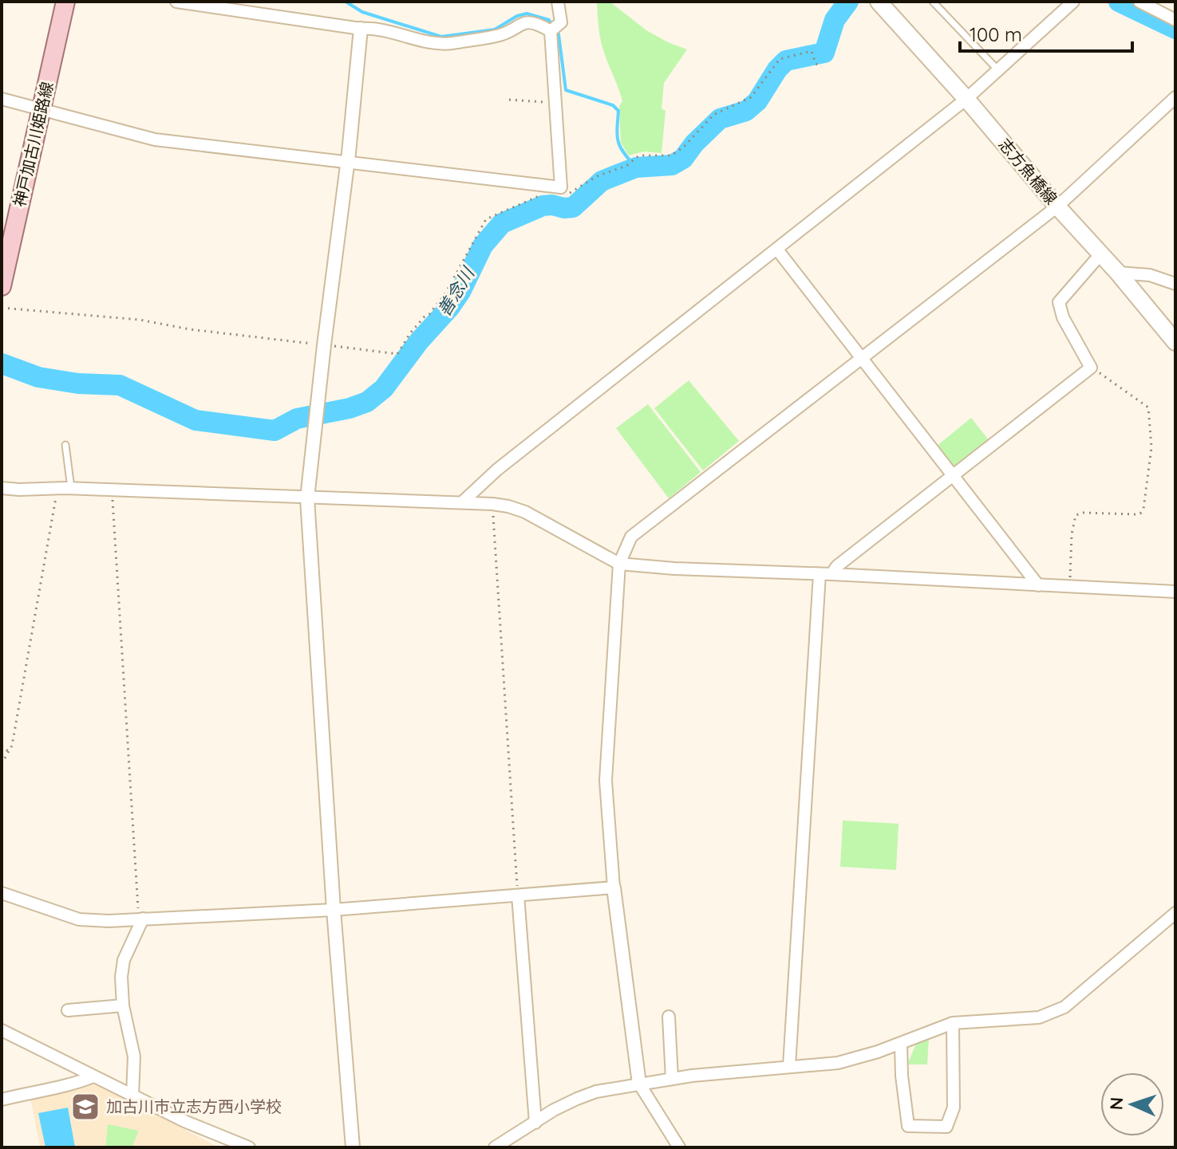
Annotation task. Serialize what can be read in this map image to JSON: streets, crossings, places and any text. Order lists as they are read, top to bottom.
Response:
{
  "streets": {
    "main road": ["神戸加古川姫路線", "志方魚橋線"]
  },
  "water": ["善念川"],
  "places": {
    "school or university": ["加古川市立志方西小学校"]
  },
  "scale_bar": "100 m",
  "north": "left"
}
